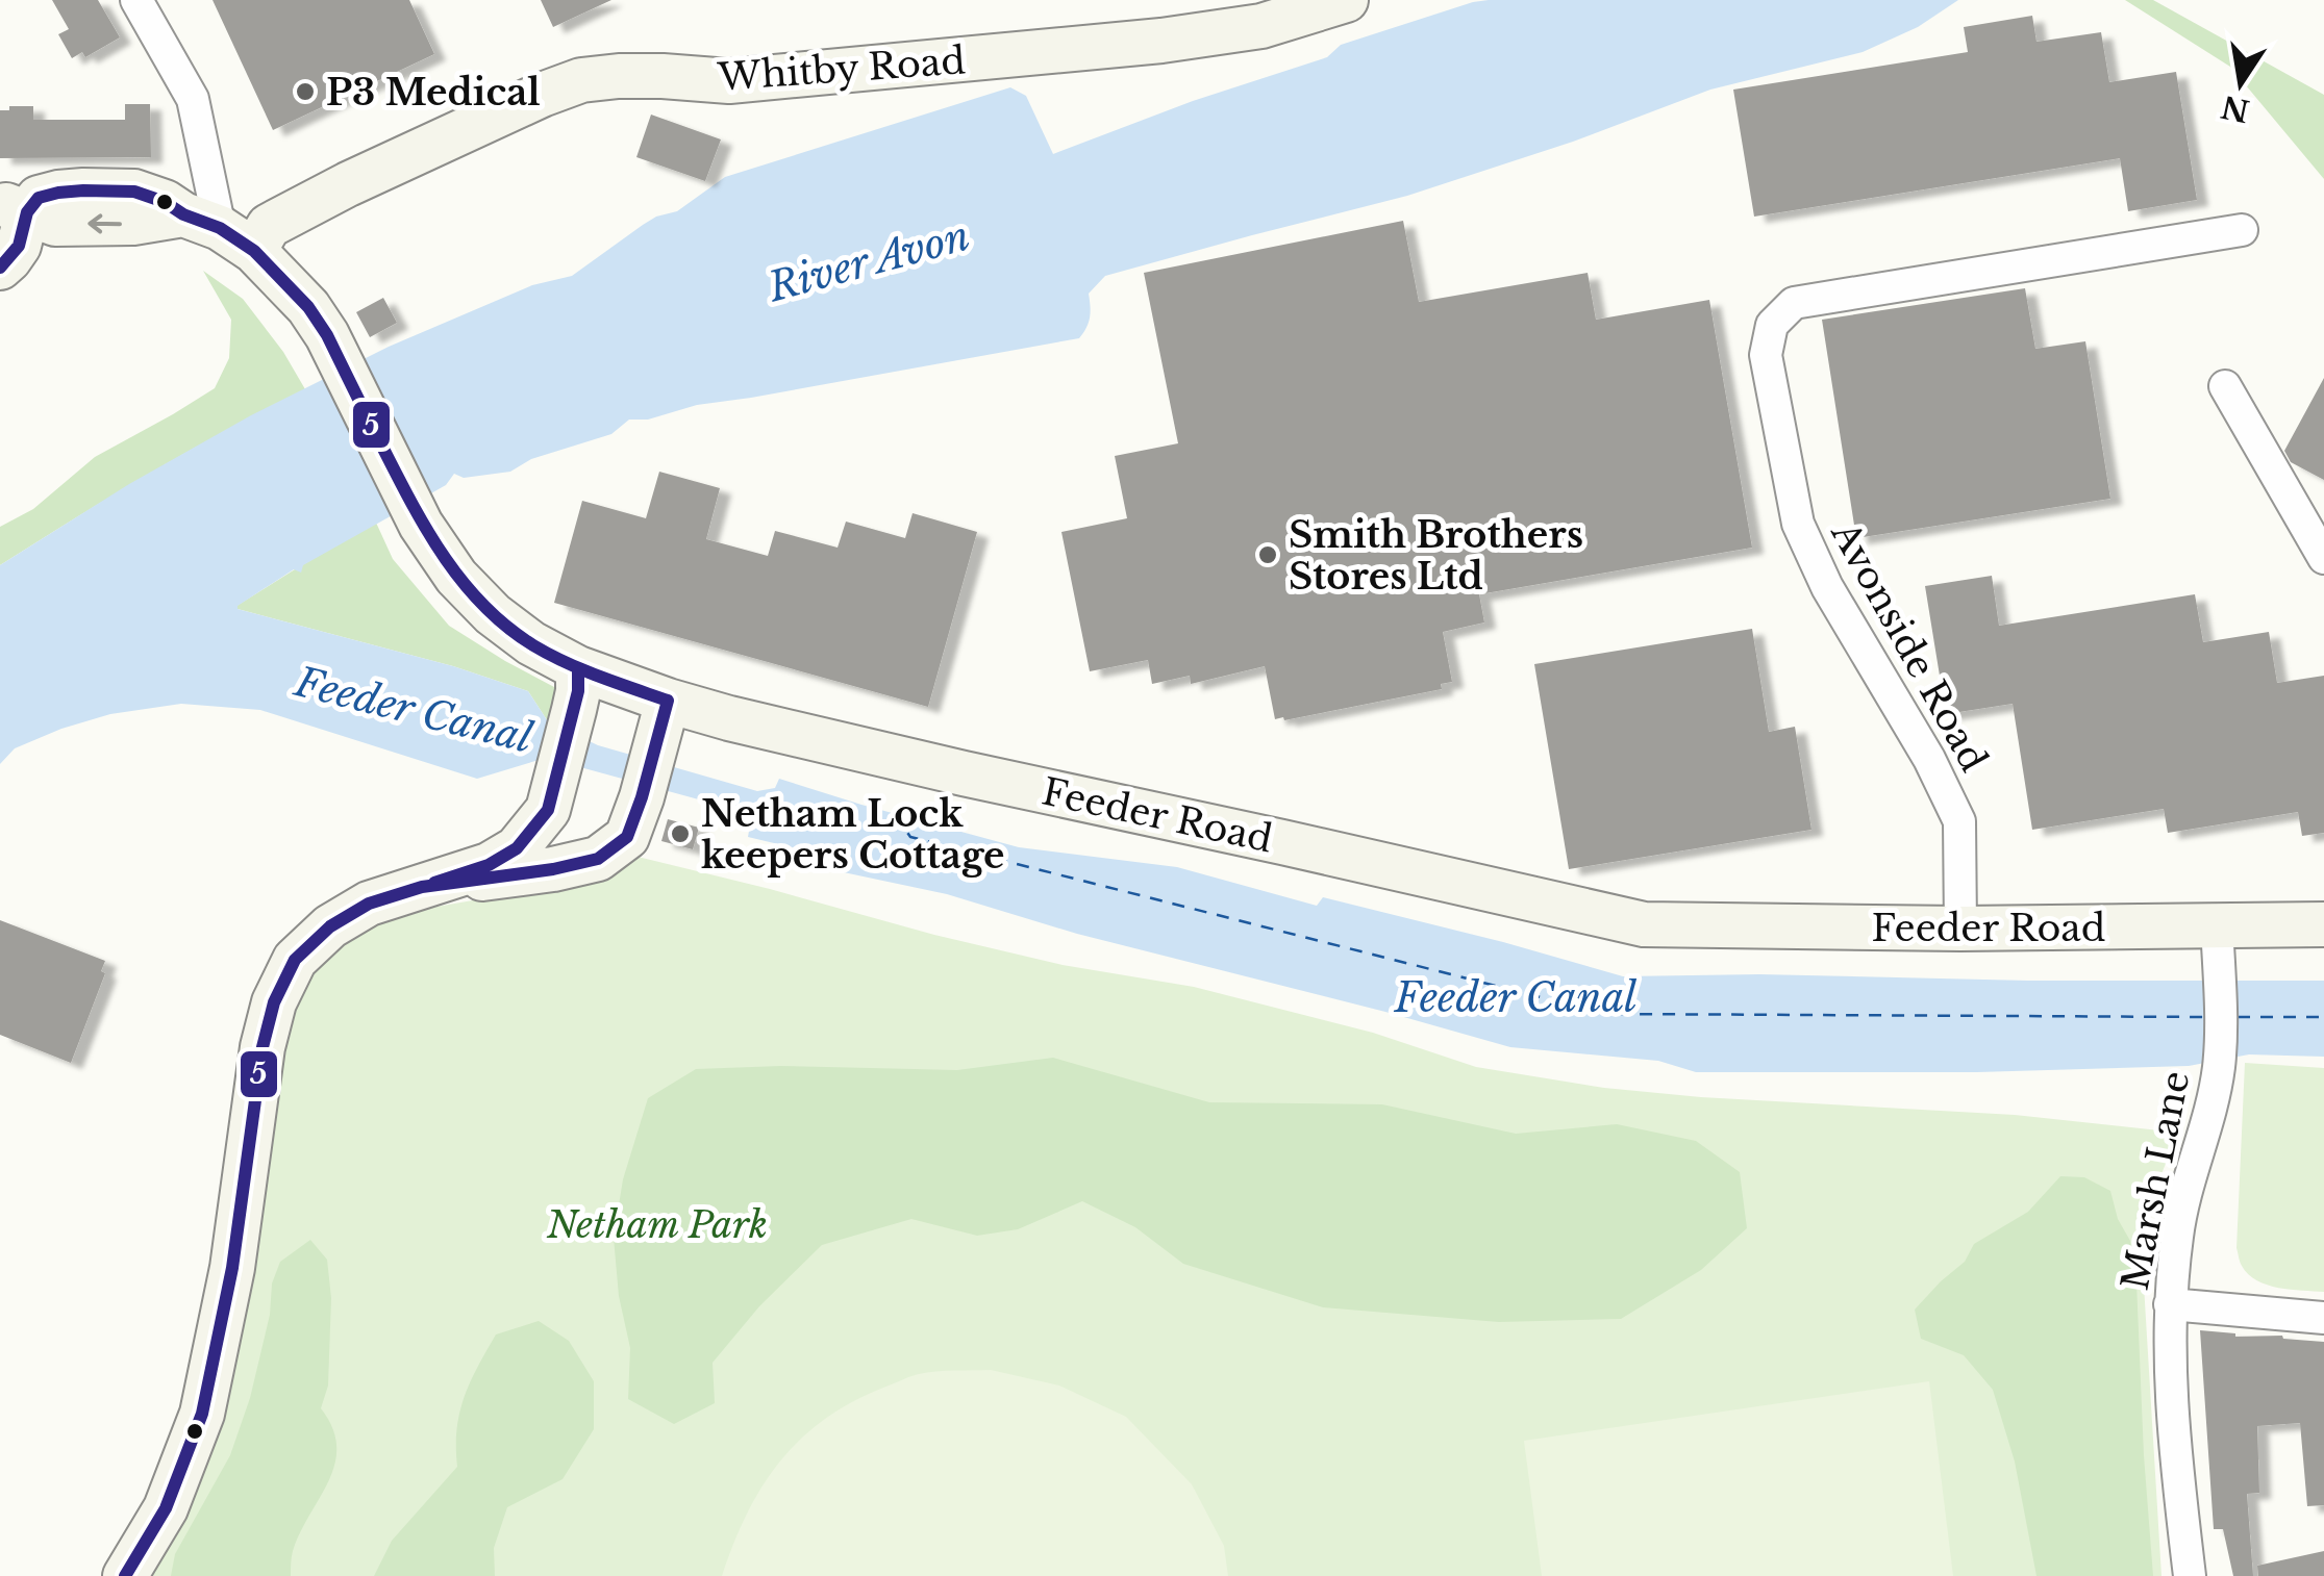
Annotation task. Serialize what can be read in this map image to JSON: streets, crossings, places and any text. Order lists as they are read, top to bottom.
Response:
{
  "streets": {
    "street": [
      "Whitby Road",
      "Avonside Road",
      "Feeder Road",
      "Marsh Lane"
    ]
  },
  "crossings": [
    ["Whitby Road", "Feeder Road"],
    ["Avonside Road", "Feeder Road"],
    ["Feeder Road", "Marsh Lane"]
  ],
  "water": ["River Avon", "Feeder Canal"],
  "parks": ["Netham Park"],
  "places": ["P3 Medical", "Smith Brothers Stores Ltd", "Netham Lock keepers Cottage"],
  "lines": ["transit line 5"],
  "north": "bottom"
}
